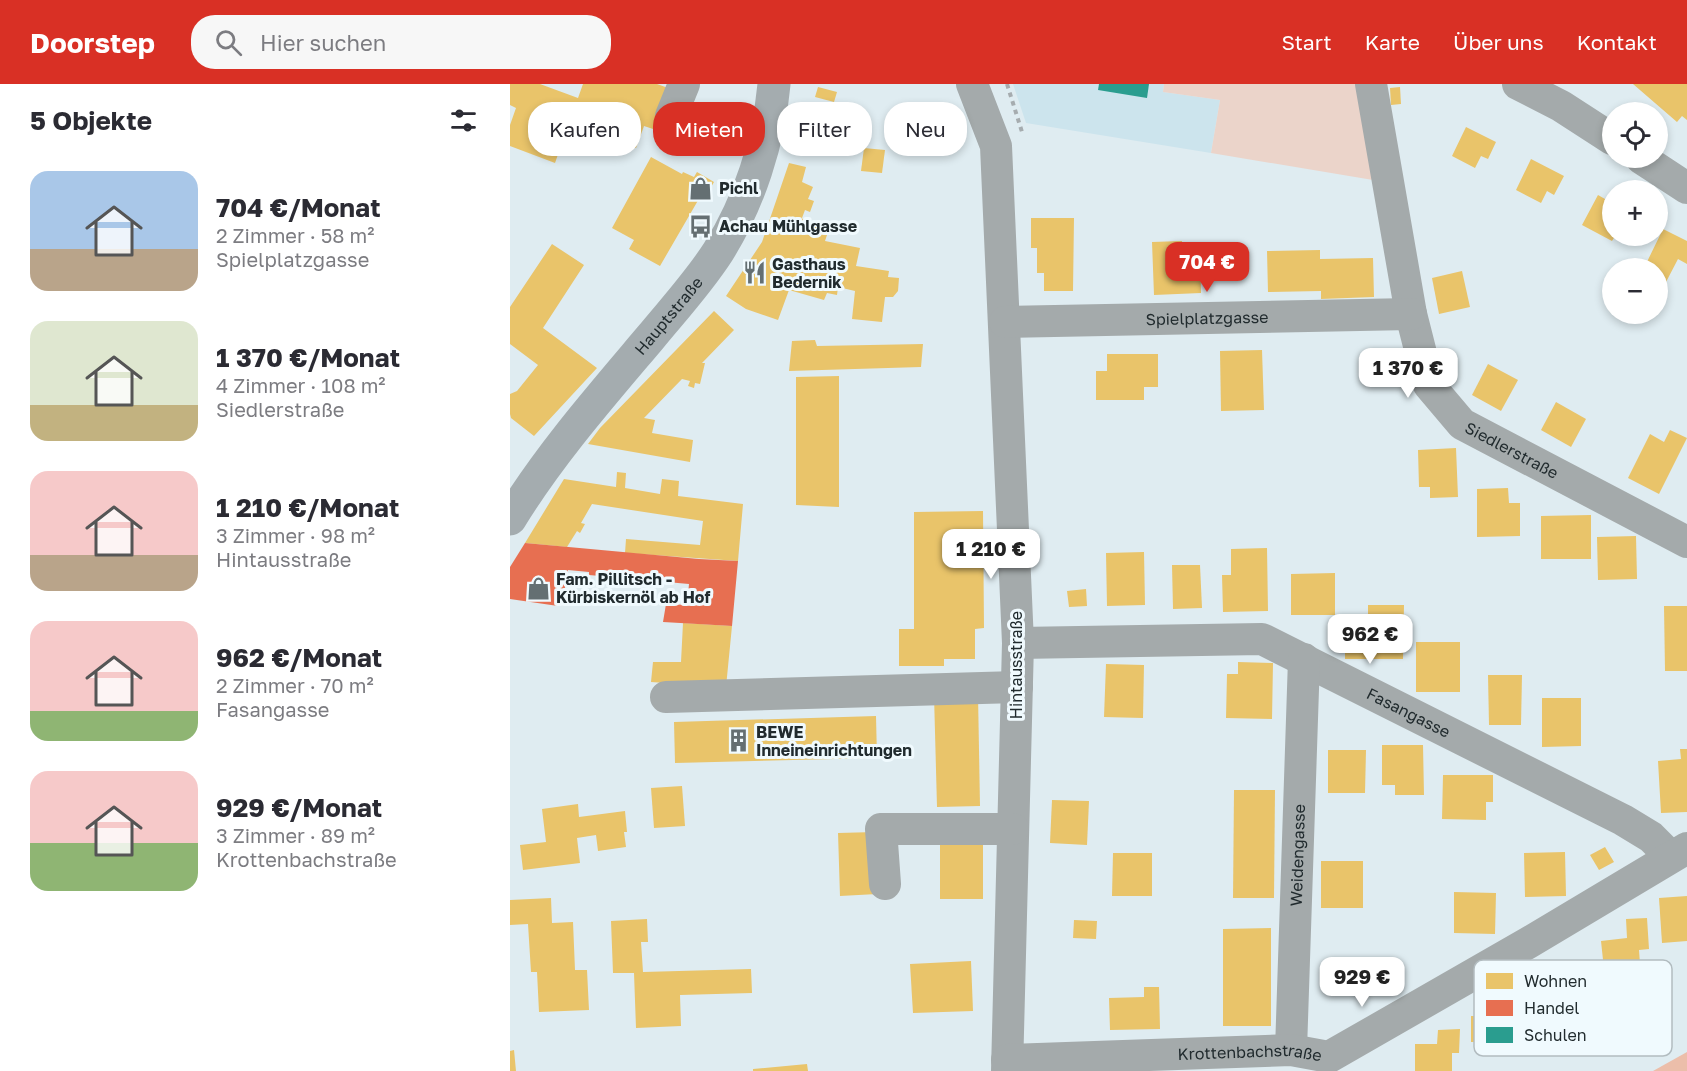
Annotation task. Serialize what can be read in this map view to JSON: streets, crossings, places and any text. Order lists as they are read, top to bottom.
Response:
{
  "streets": {
    "main road": ["Hauptstraße"],
    "street": [
      "Spielplatzgasse",
      "Siedlerstraße",
      "Hintausstraße",
      "Fasangasse",
      "Weidengasse",
      "Krottenbachstraße"
    ]
  },
  "crossings": [
    ["Spielplatzgasse", "Siedlerstraße"],
    ["Spielplatzgasse", "Hintausstraße"],
    ["Hintausstraße", "Fasangasse"],
    ["Hintausstraße", "Krottenbachstraße"],
    ["Fasangasse", "Weidengasse"],
    ["Fasangasse", "Krottenbachstraße"],
    ["Weidengasse", "Krottenbachstraße"]
  ],
  "places": {
    "shop": ["Pichl", "Fam. Pillitsch - Kürbiskernöl ab Hof"],
    "bus stop": ["Achau Mühlgasse"],
    "restaurant": ["Gasthaus Bedernik"],
    "building": ["BEWE Inneineinrichtungen"]
  },
  "legend": ["Wohnen", "Handel", "Schulen"],
  "page": {
    "header": "Doorstep",
    "search": "Hier suchen",
    "nav": [
      "Start",
      "Karte",
      "Über uns",
      "Kontakt"
    ],
    "heading": "5 Objekte",
    "map_buttons": ["+", "−"],
    "chip": [
      "Kaufen",
      "Mieten",
      "Filter",
      "Neu"
    ],
    "list": [
      {
        "name": "704 €/Monat",
        "note": "2 Zimmer · 58 m² · Spielplatzgasse"
      },
      {
        "name": "1 370 €/Monat",
        "note": "4 Zimmer · 108 m² · Siedlerstraße"
      },
      {
        "name": "1 210 €/Monat",
        "note": "3 Zimmer · 98 m² · Hintausstraße"
      },
      {
        "name": "962 €/Monat",
        "note": "2 Zimmer · 70 m² · Fasangasse"
      },
      {
        "name": "929 €/Monat",
        "note": "3 Zimmer · 89 m² · Krottenbachstraße"
      }
    ],
    "price": [
      "704 €",
      "1 370 €",
      "1 210 €",
      "962 €",
      "929 €"
    ]
  }
}
